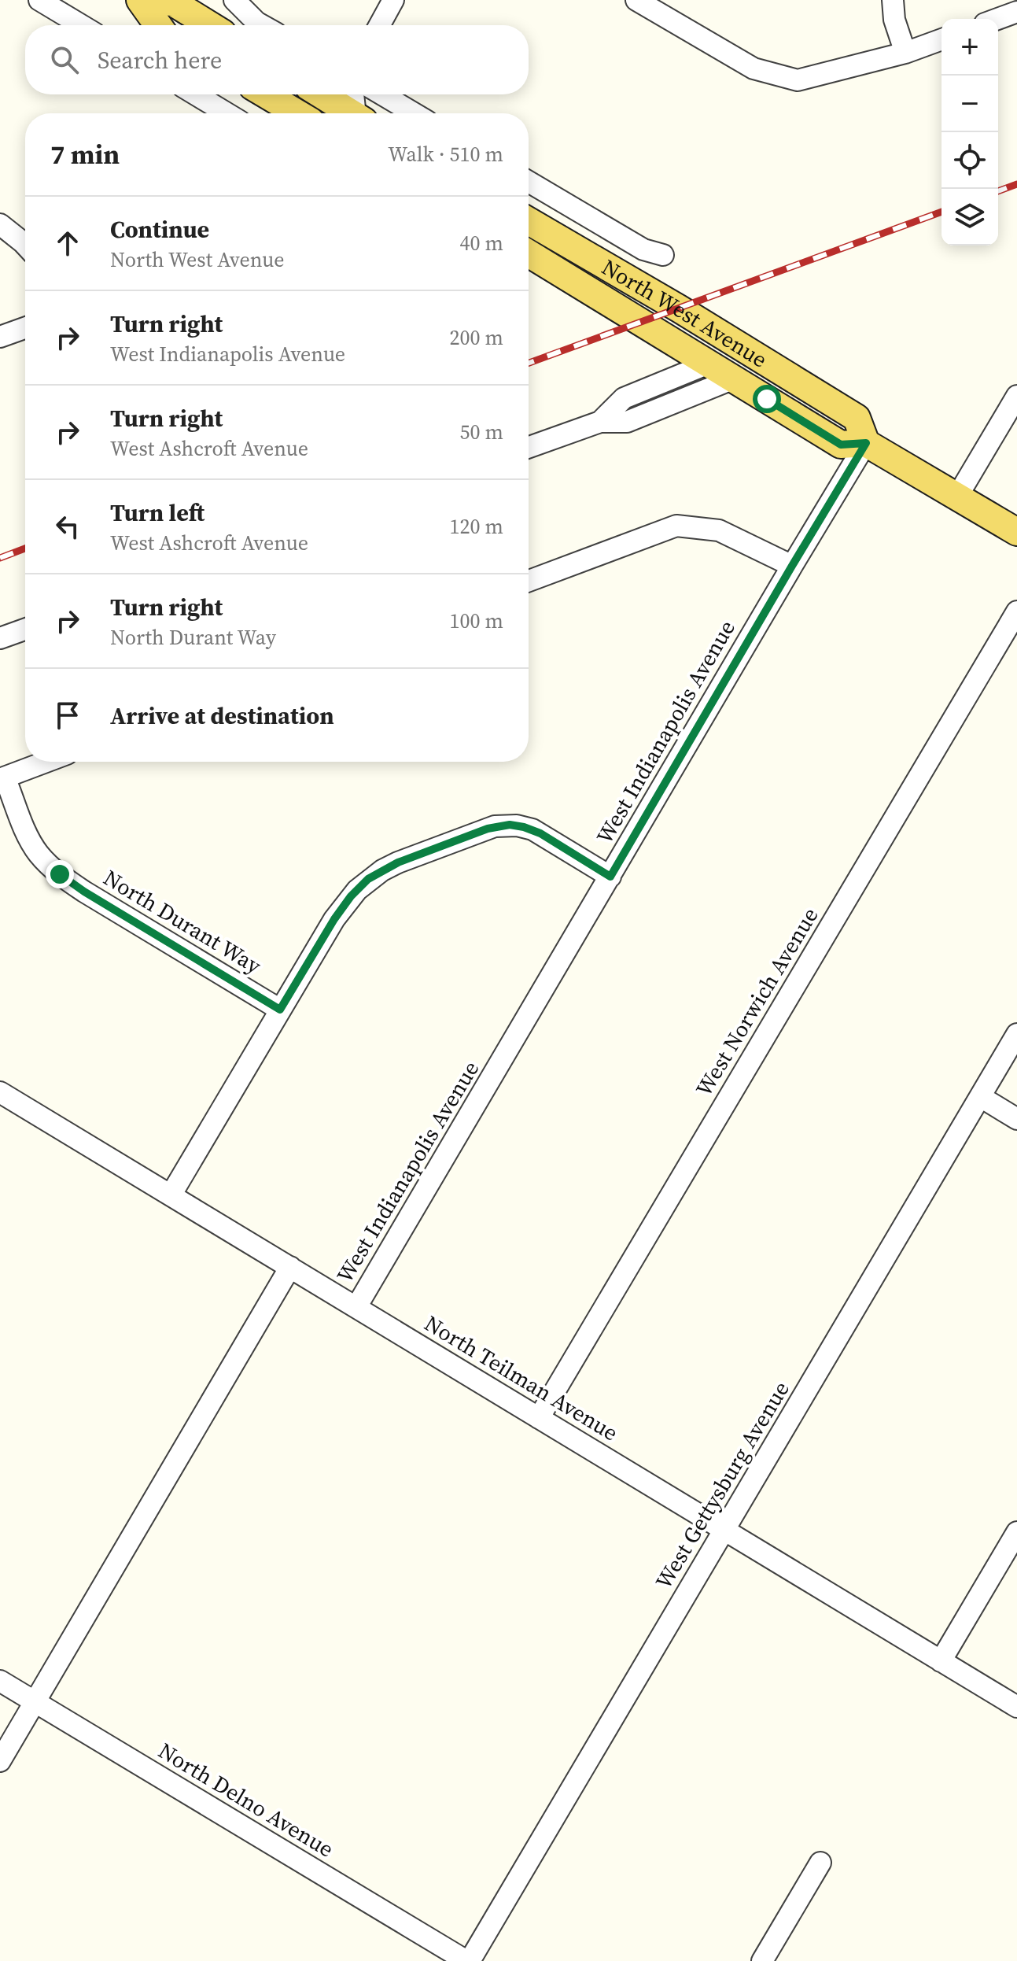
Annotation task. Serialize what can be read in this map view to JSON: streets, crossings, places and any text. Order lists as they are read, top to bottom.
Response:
{
  "streets": {
    "main road": ["North West Avenue"],
    "street": [
      "West Indianapolis Avenue",
      "North Durant Way",
      "West Norwich Avenue",
      "North Teilman Avenue",
      "West Gettysburg Avenue",
      "North Delno Avenue"
    ]
  },
  "crossings": [
    ["North West Avenue", "West Indianapolis Avenue"],
    ["West Indianapolis Avenue", "North Teilman Avenue"],
    ["West Norwich Avenue", "North Teilman Avenue"],
    ["North Teilman Avenue", "West Gettysburg Avenue"],
    ["West Gettysburg Avenue", "North Delno Avenue"]
  ],
  "page": {
    "map_buttons": ["+", "−"],
    "search": "Search here",
    "heading": ["7 min", "Walk · 510 m"],
    "list": [
      ["Continue", "North West Avenue", "40 m"],
      ["Turn right", "West Indianapolis Avenue", "200 m"],
      ["Turn right", "West Ashcroft Avenue", "50 m"],
      ["Turn left", "West Ashcroft Avenue", "120 m"],
      ["Turn right", "North Durant Way", "100 m"],
      "Arrive at destination"
    ]
  }
}
